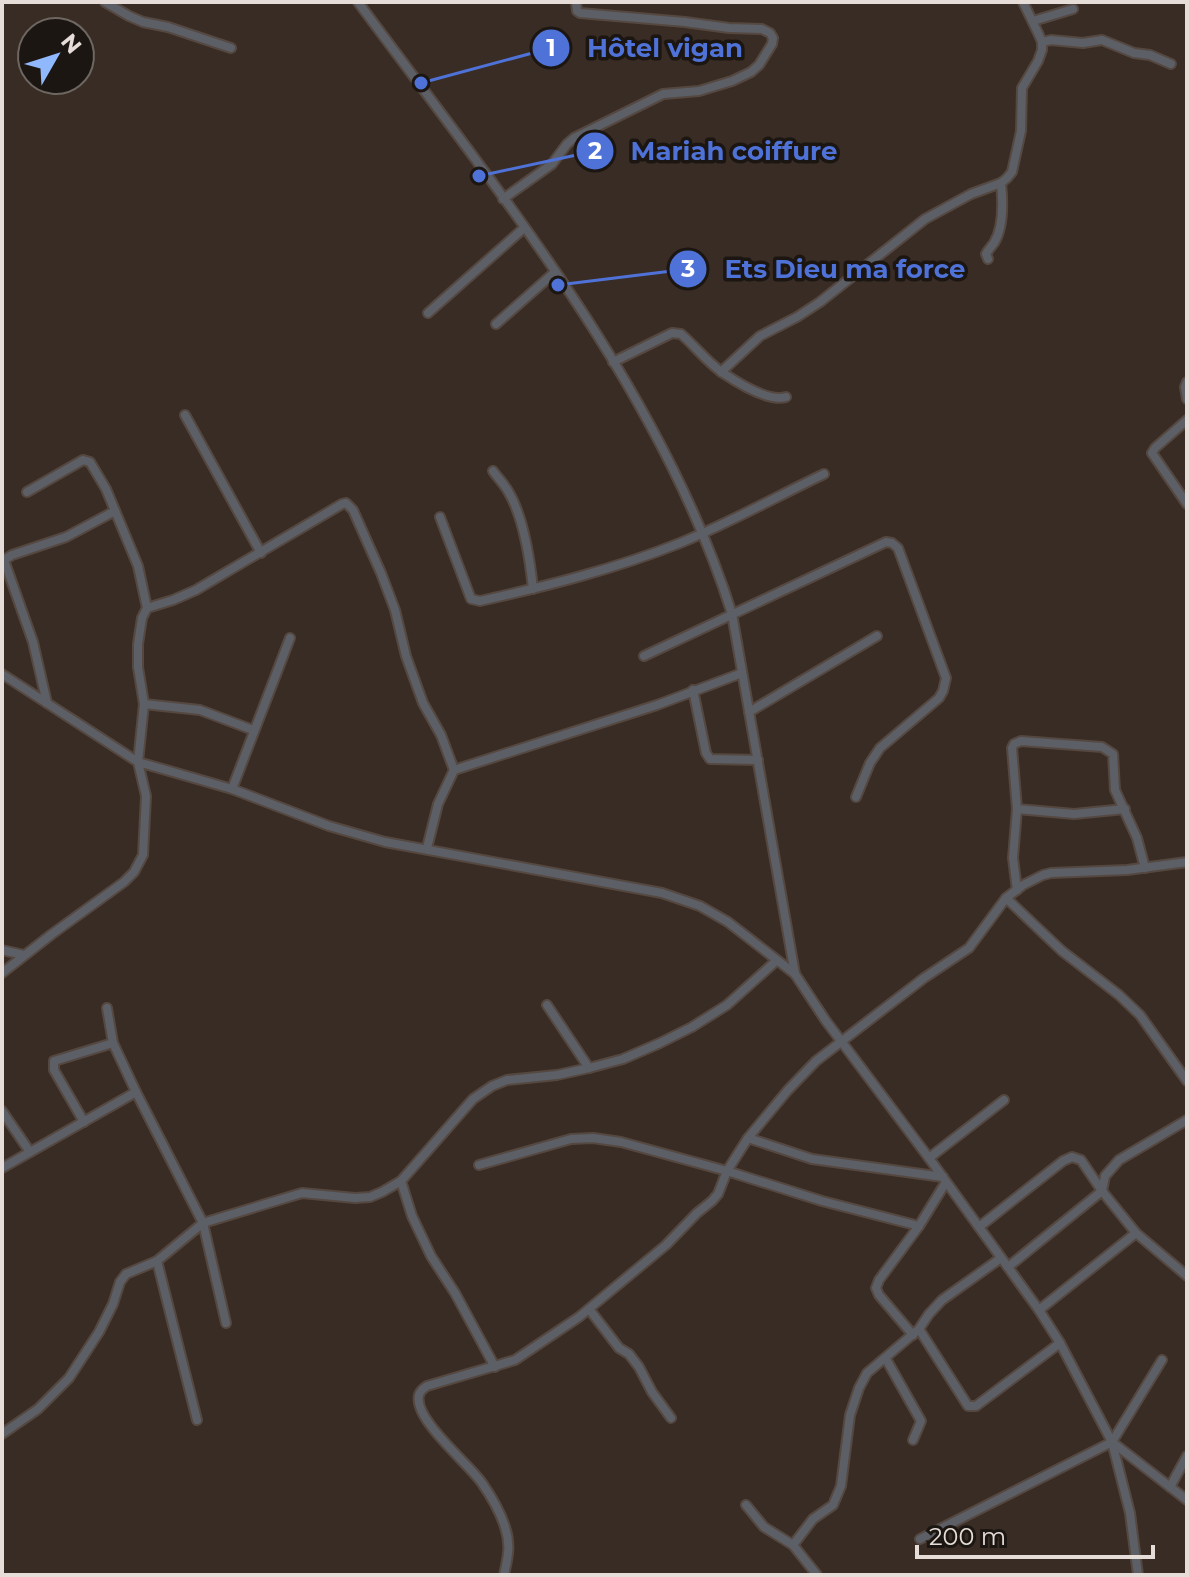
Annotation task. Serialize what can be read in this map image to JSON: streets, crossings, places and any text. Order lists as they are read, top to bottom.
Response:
{
  "places": ["Hôtel vigan", "Mariah coiffure", "Ets Dieu ma force"],
  "scale_bar": "200 m",
  "north": "top right"
}
